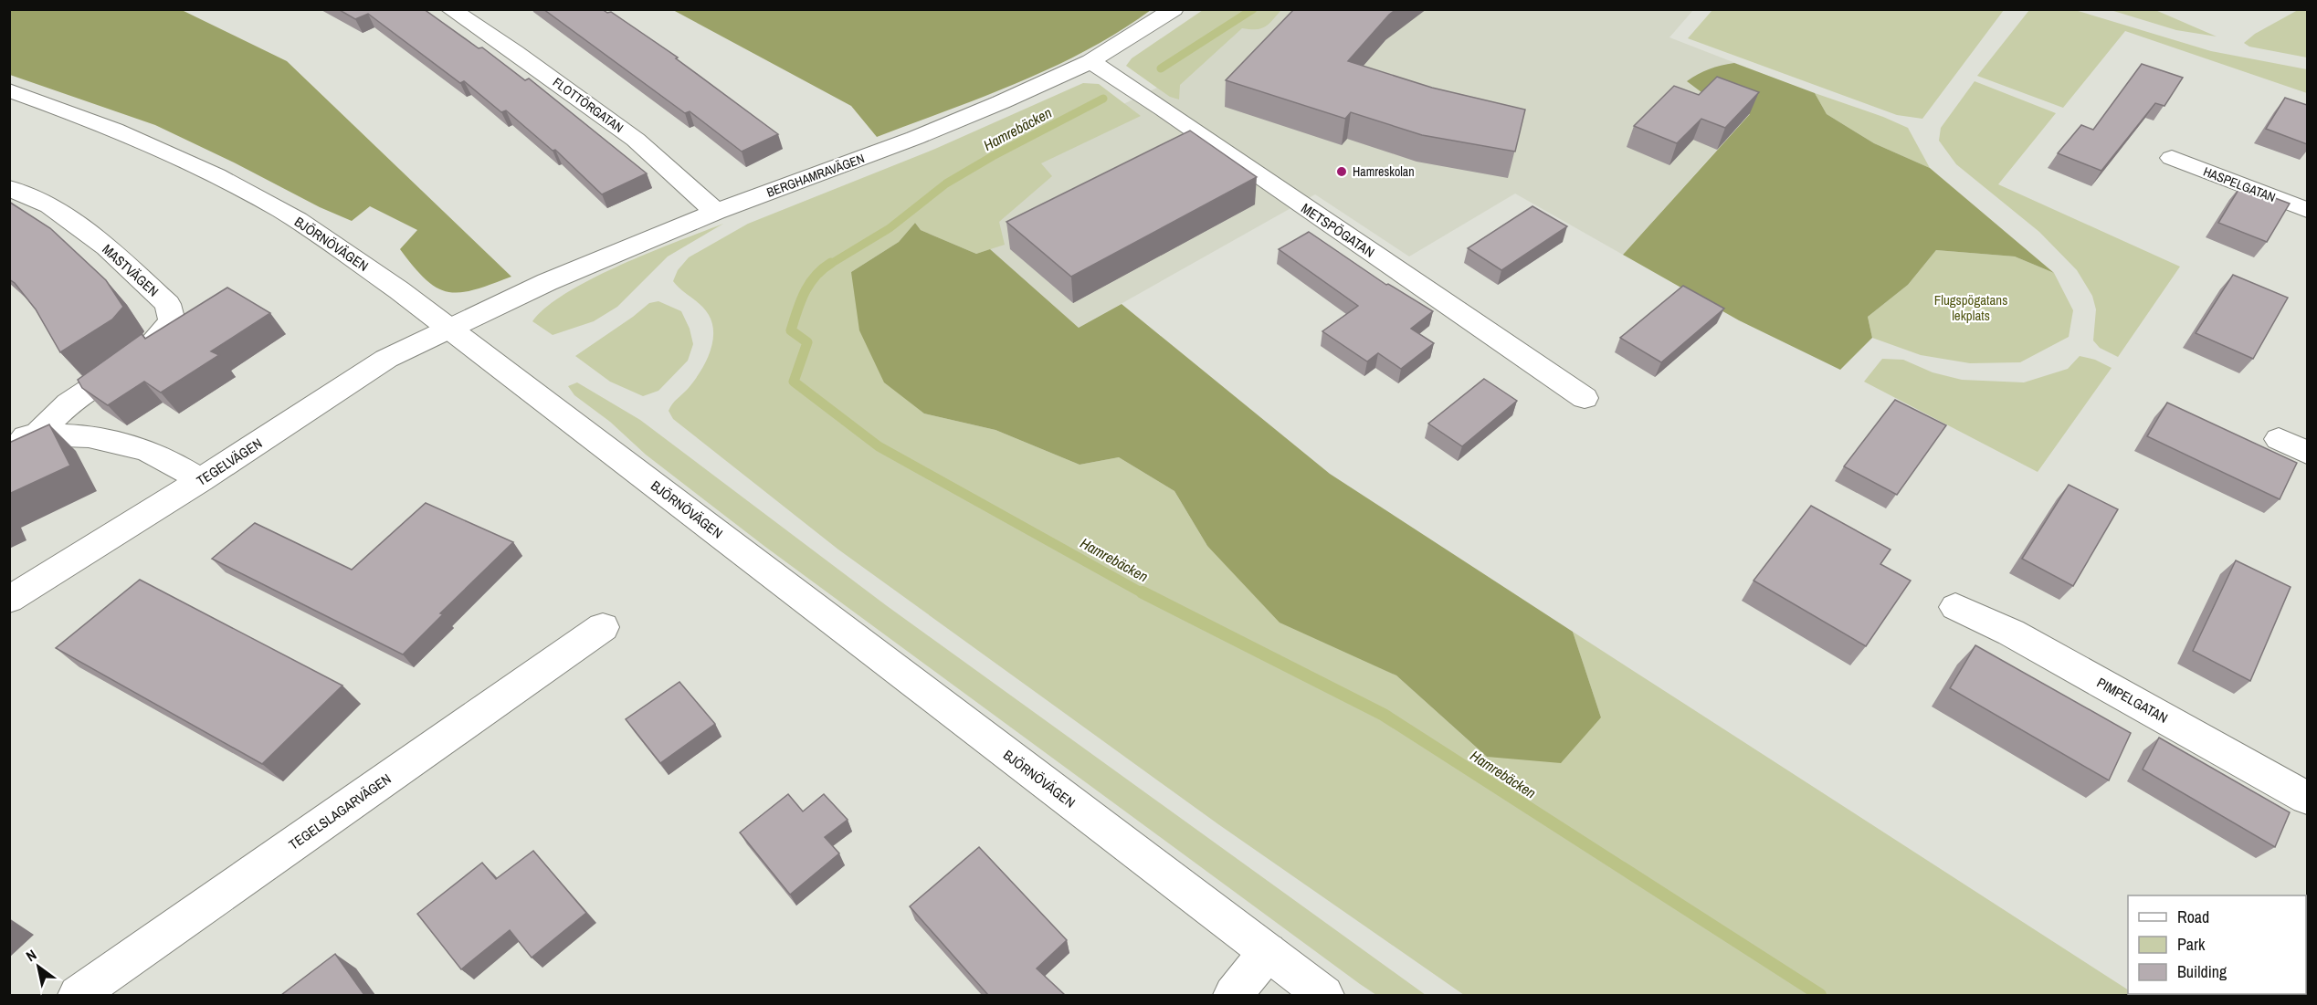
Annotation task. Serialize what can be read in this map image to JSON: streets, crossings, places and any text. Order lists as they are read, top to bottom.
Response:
{
  "streets": {
    "street": [
      "FLOTTÖRGATAN",
      "BERGHAMRAVÄGEN",
      "HASPELGATAN",
      "METSPÖGATAN",
      "BJÖRNÖVÄGEN",
      "MASTVÄGEN",
      "TEGELVÄGEN",
      "PIMPELGATAN",
      "TEGELSLAGARVÄGEN"
    ]
  },
  "crossings": [
    ["FLOTTÖRGATAN", "BERGHAMRAVÄGEN"],
    ["BERGHAMRAVÄGEN", "METSPÖGATAN"],
    ["BERGHAMRAVÄGEN", "BJÖRNÖVÄGEN"],
    ["BERGHAMRAVÄGEN", "TEGELVÄGEN"],
    ["BJÖRNÖVÄGEN", "TEGELVÄGEN"]
  ],
  "water": ["Hamrebäcken"],
  "parks": ["Flugspögatans lekplats"],
  "places": ["Hamreskolan"],
  "legend": ["Road", "Park", "Building"],
  "north": "top left"
}
